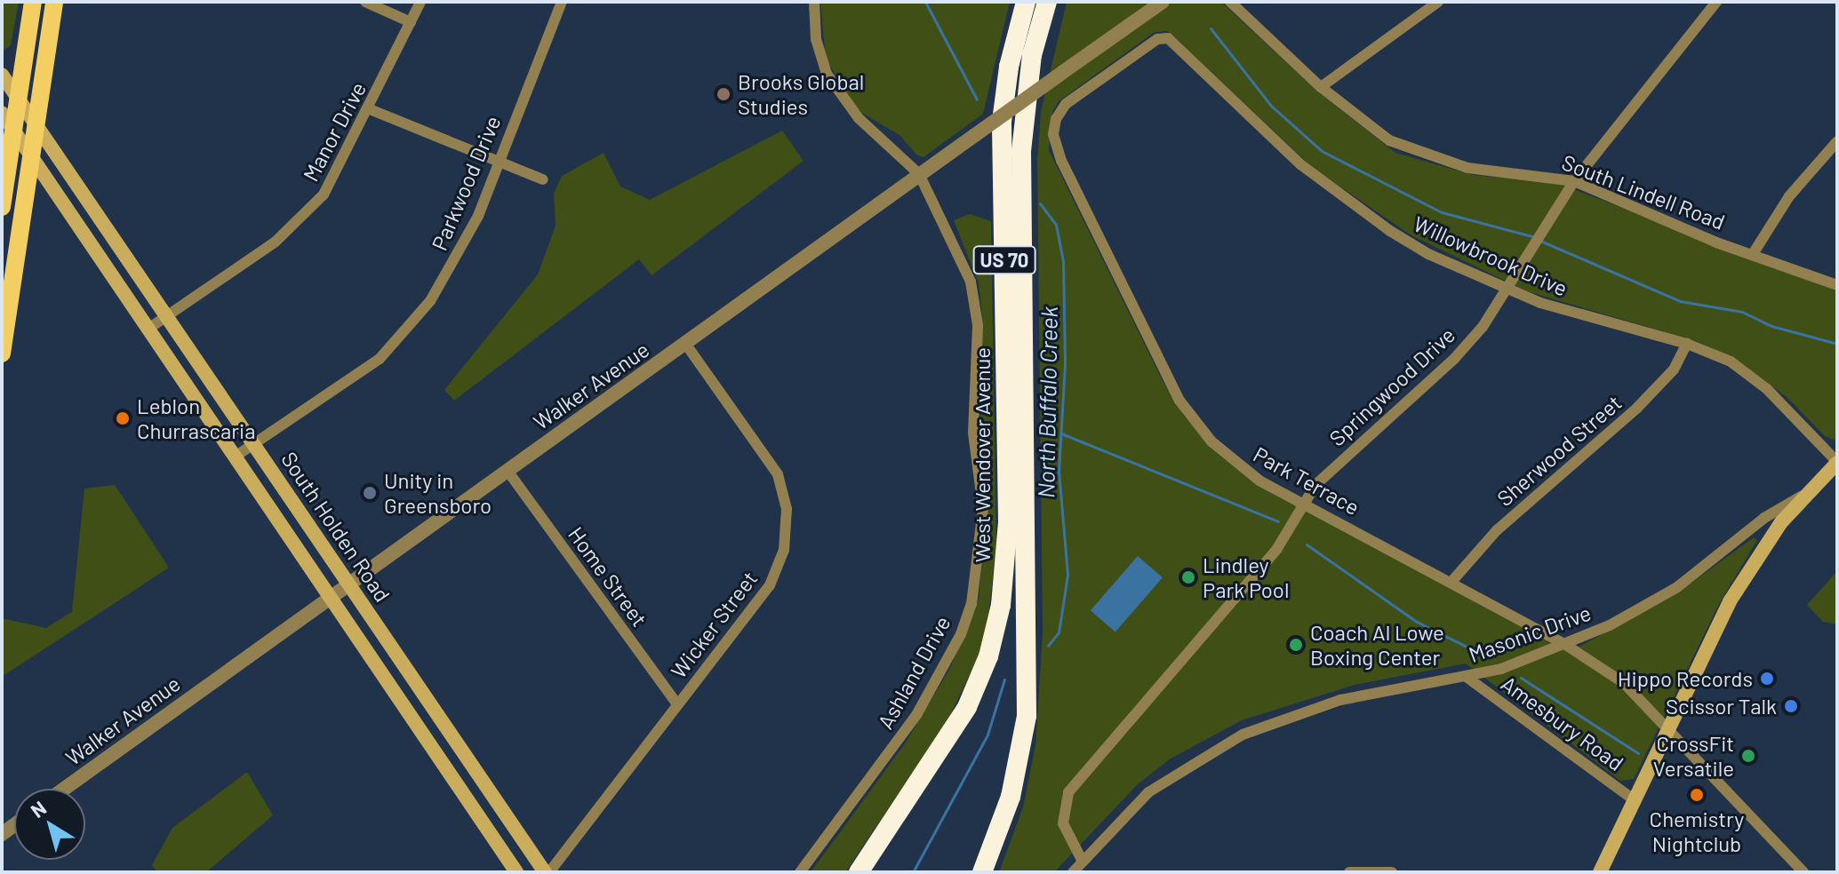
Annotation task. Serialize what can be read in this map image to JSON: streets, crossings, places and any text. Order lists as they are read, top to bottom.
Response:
{
  "streets": {
    "highway": ["US 70", "West Wendover Avenue"],
    "main road": ["South Holden Road"],
    "street": [
      "Manor Drive",
      "Parkwood Drive",
      "South Lindell Road",
      "Willowbrook Drive",
      "Walker Avenue",
      "Springwood Drive",
      "Sherwood Street",
      "Park Terrace",
      "Home Street",
      "Wicker Street",
      "Masonic Drive",
      "Ashland Drive",
      "Amesbury Road"
    ]
  },
  "crossings": [
    ["Manor Drive", "South Holden Road"],
    ["Parkwood Drive", "South Holden Road"],
    ["South Lindell Road", "Springwood Drive"],
    ["Willowbrook Drive", "Springwood Drive"],
    ["Willowbrook Drive", "Sherwood Street"],
    ["Willowbrook Drive", "Park Terrace"],
    ["Walker Avenue", "South Holden Road"],
    ["Walker Avenue", "Home Street"],
    ["Walker Avenue", "Wicker Street"],
    ["Walker Avenue", "Ashland Drive"],
    ["Springwood Drive", "Park Terrace"],
    ["Springwood Drive", "Masonic Drive"],
    ["Sherwood Street", "Park Terrace"],
    ["Park Terrace", "Masonic Drive"],
    ["South Holden Road", "Wicker Street"],
    ["Home Street", "Wicker Street"],
    ["Masonic Drive", "Amesbury Road"]
  ],
  "water": ["North Buffalo Creek"],
  "places": [
    "Brooks Global Studies",
    "Leblon Churrascaria",
    "Unity in Greensboro",
    "Lindley Park Pool",
    "Coach Al Lowe Boxing Center",
    "Hippo Records",
    "Scissor Talk",
    "CrossFit Versatile",
    "Chemistry Nightclub"
  ],
  "north": "top left"
}
